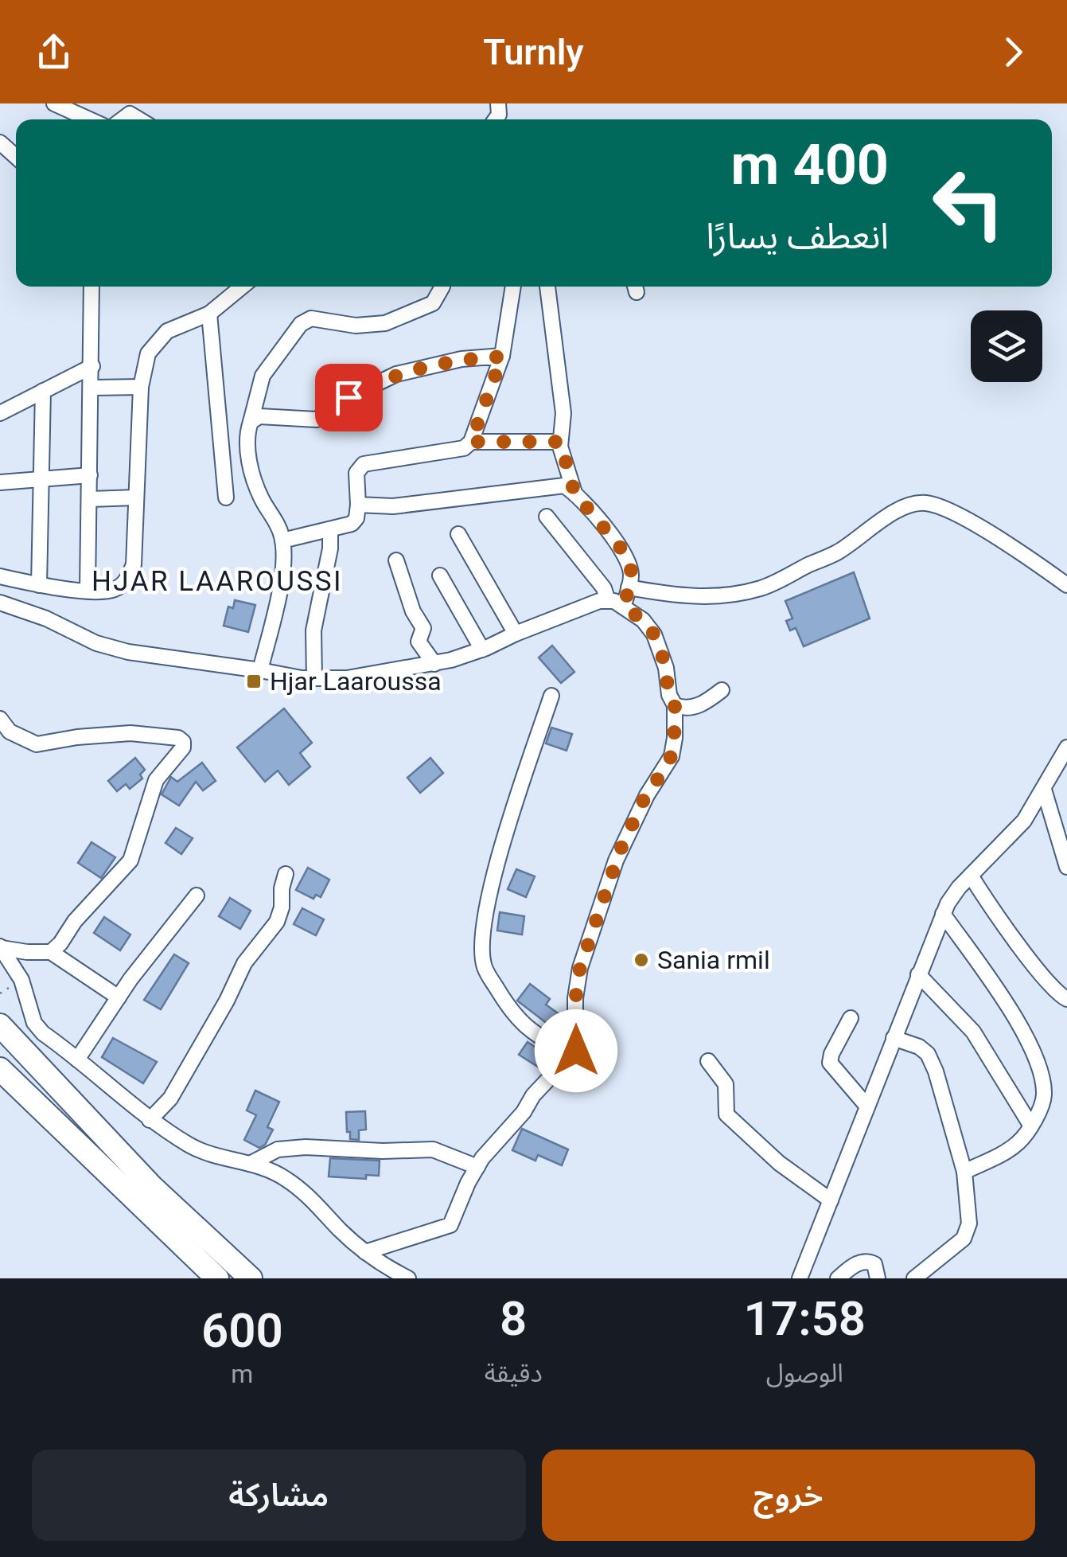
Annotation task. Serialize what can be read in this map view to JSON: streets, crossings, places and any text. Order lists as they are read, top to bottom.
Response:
{
  "districts": ["HJAR LAAROUSSI"],
  "places": {
    "transit": ["Hjar Laaroussa"],
    "other": ["Sania rmil"]
  },
  "page": {
    "header": "Turnly",
    "turn": ["400 m", "انعطف يسارًا"],
    "eta": [
      "17:58",
      "الوصول",
      "8",
      "دقيقة",
      "600",
      "m"
    ],
    "buttons": ["خروج", "مشاركة"]
  }
}
